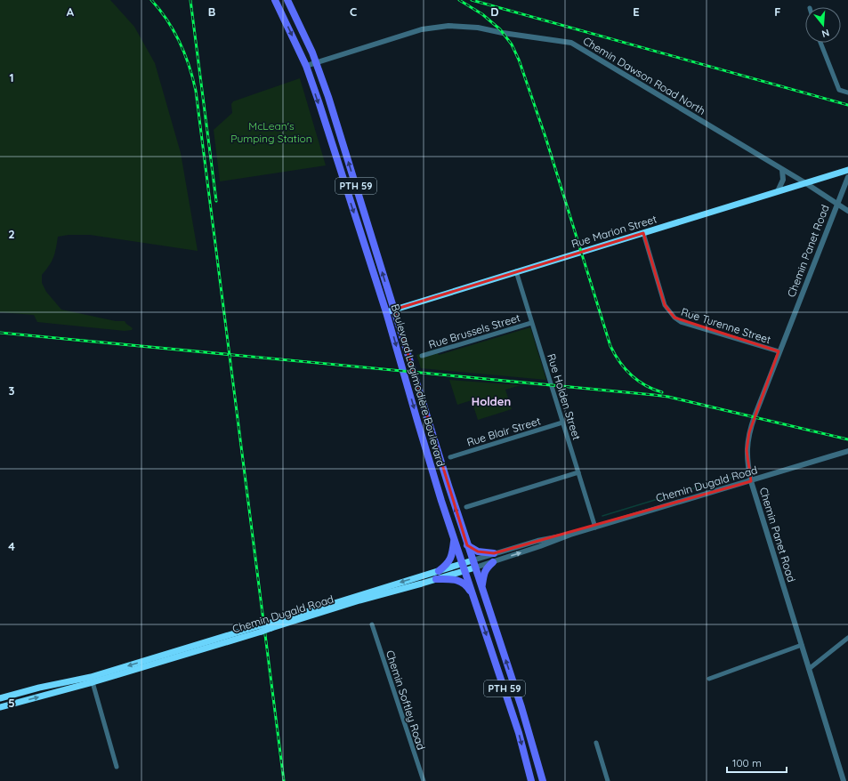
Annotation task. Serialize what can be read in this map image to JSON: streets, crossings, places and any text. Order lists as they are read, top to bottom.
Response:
{
  "streets": {
    "main road": [
      "PTH 59",
      "Rue Marion Street",
      "Boulevard Lagimodière Boulevard",
      "Chemin Dugald Road"
    ],
    "street": [
      "Chemin Dawson Road North",
      "Chemin Panet Road",
      "Rue Turenne Street",
      "Rue Brussels Street",
      "Rue Holden Street",
      "Rue Blair Street",
      "Chemin Softley Road"
    ]
  },
  "crossings": [
    ["Chemin Dawson Road North", "Rue Marion Street"],
    ["Chemin Dawson Road North", "Chemin Panet Road"],
    ["Chemin Dawson Road North", "Boulevard Lagimodière Boulevard"],
    ["Rue Marion Street", "Rue Turenne Street"],
    ["Rue Marion Street", "Boulevard Lagimodière Boulevard"],
    ["Rue Marion Street", "Rue Holden Street"],
    ["Chemin Panet Road", "Rue Turenne Street"],
    ["Chemin Panet Road", "Chemin Dugald Road"],
    ["Rue Brussels Street", "Rue Holden Street"],
    ["Boulevard Lagimodière Boulevard", "Chemin Dugald Road"],
    ["Rue Holden Street", "Rue Blair Street"],
    ["Rue Holden Street", "Chemin Dugald Road"]
  ],
  "districts": ["Holden"],
  "parks": ["McLean's Pumping Station"],
  "scale_bar": "100 m",
  "north": "bottom",
  "grid": {
    "columns": [
      "A",
      "B",
      "C",
      "D",
      "E",
      "F"
    ],
    "rows": [
      "1",
      "2",
      "3",
      "4",
      "5"
    ]
  }
}
